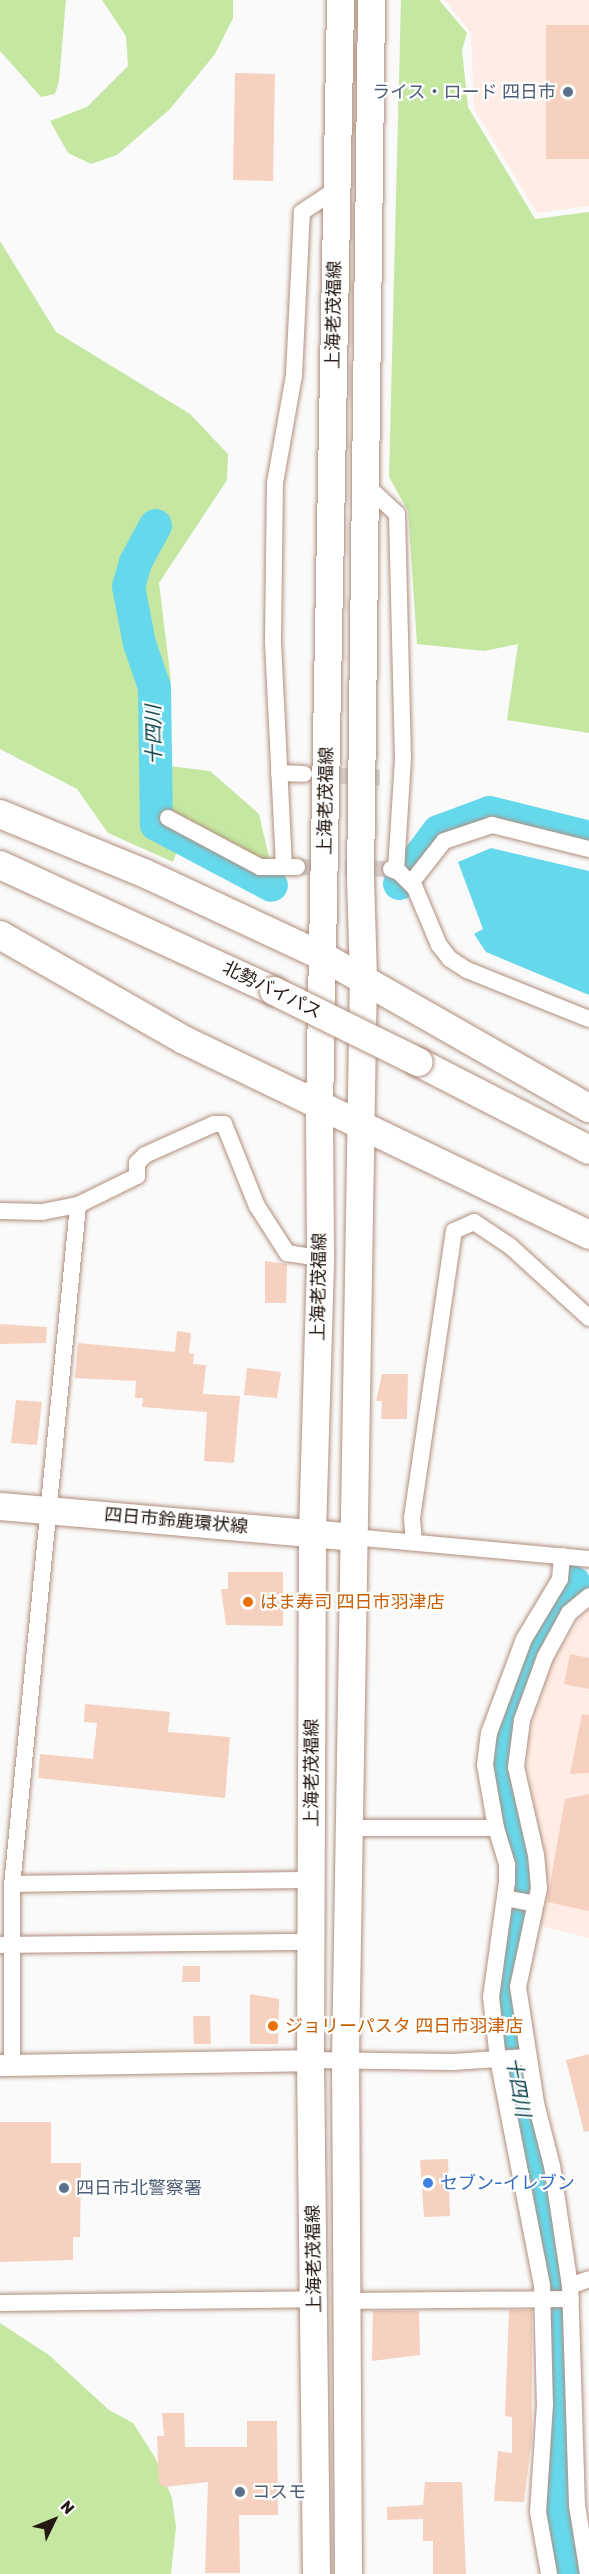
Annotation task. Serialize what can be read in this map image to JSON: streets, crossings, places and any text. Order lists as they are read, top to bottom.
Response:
{
  "streets": {
    "highway": ["北勢バイパス"],
    "main road": ["上海老茂福線", "四日市鈴鹿環状線"]
  },
  "crossings": [
    ["上海老茂福線", "四日市鈴鹿環状線"]
  ],
  "water": ["十四川"],
  "places": [
    "ライス・ロード 四日市",
    "はま寿司 四日市羽津店",
    "ジョリーパスタ 四日市羽津店",
    "セブン-イレブン",
    "四日市北警察署",
    "コスモ"
  ],
  "north": "top right"
}
